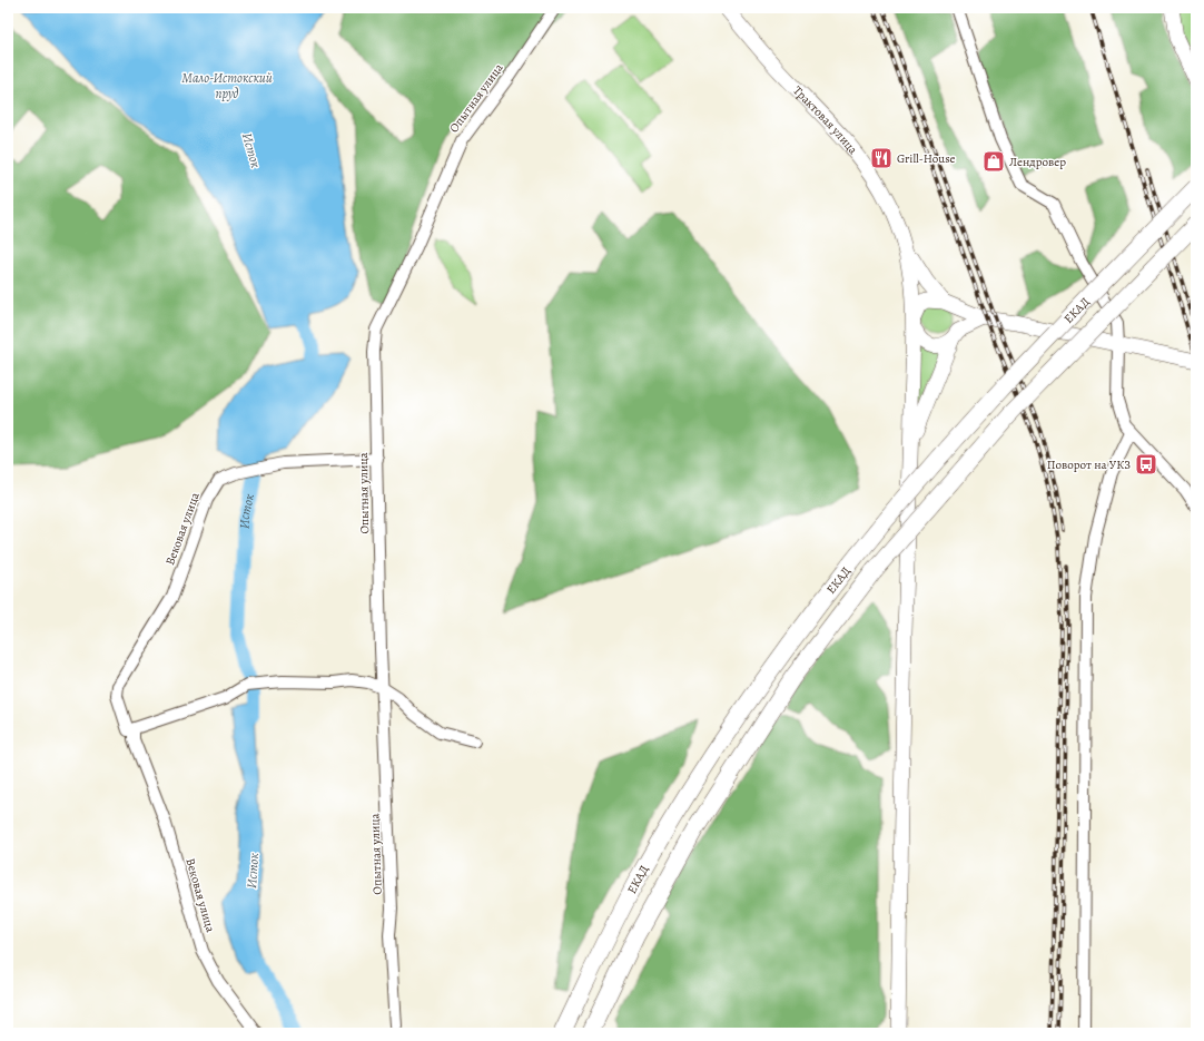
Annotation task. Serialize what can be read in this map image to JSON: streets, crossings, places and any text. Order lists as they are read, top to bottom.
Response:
{
  "streets": {
    "highway": ["ЕКАД"],
    "main road": ["Трактовая улица"],
    "street": ["Опытная улица", "Вековая улица"]
  },
  "crossings": [
    ["Опытная улица", "Вековая улица"]
  ],
  "water": ["Мало-Истокский пруд", "Исток"],
  "places": {
    "restaurant": ["Grill-House"],
    "shop": ["Лендровер"],
    "bus stop": ["Поворот на УКЗ"]
  }
}
